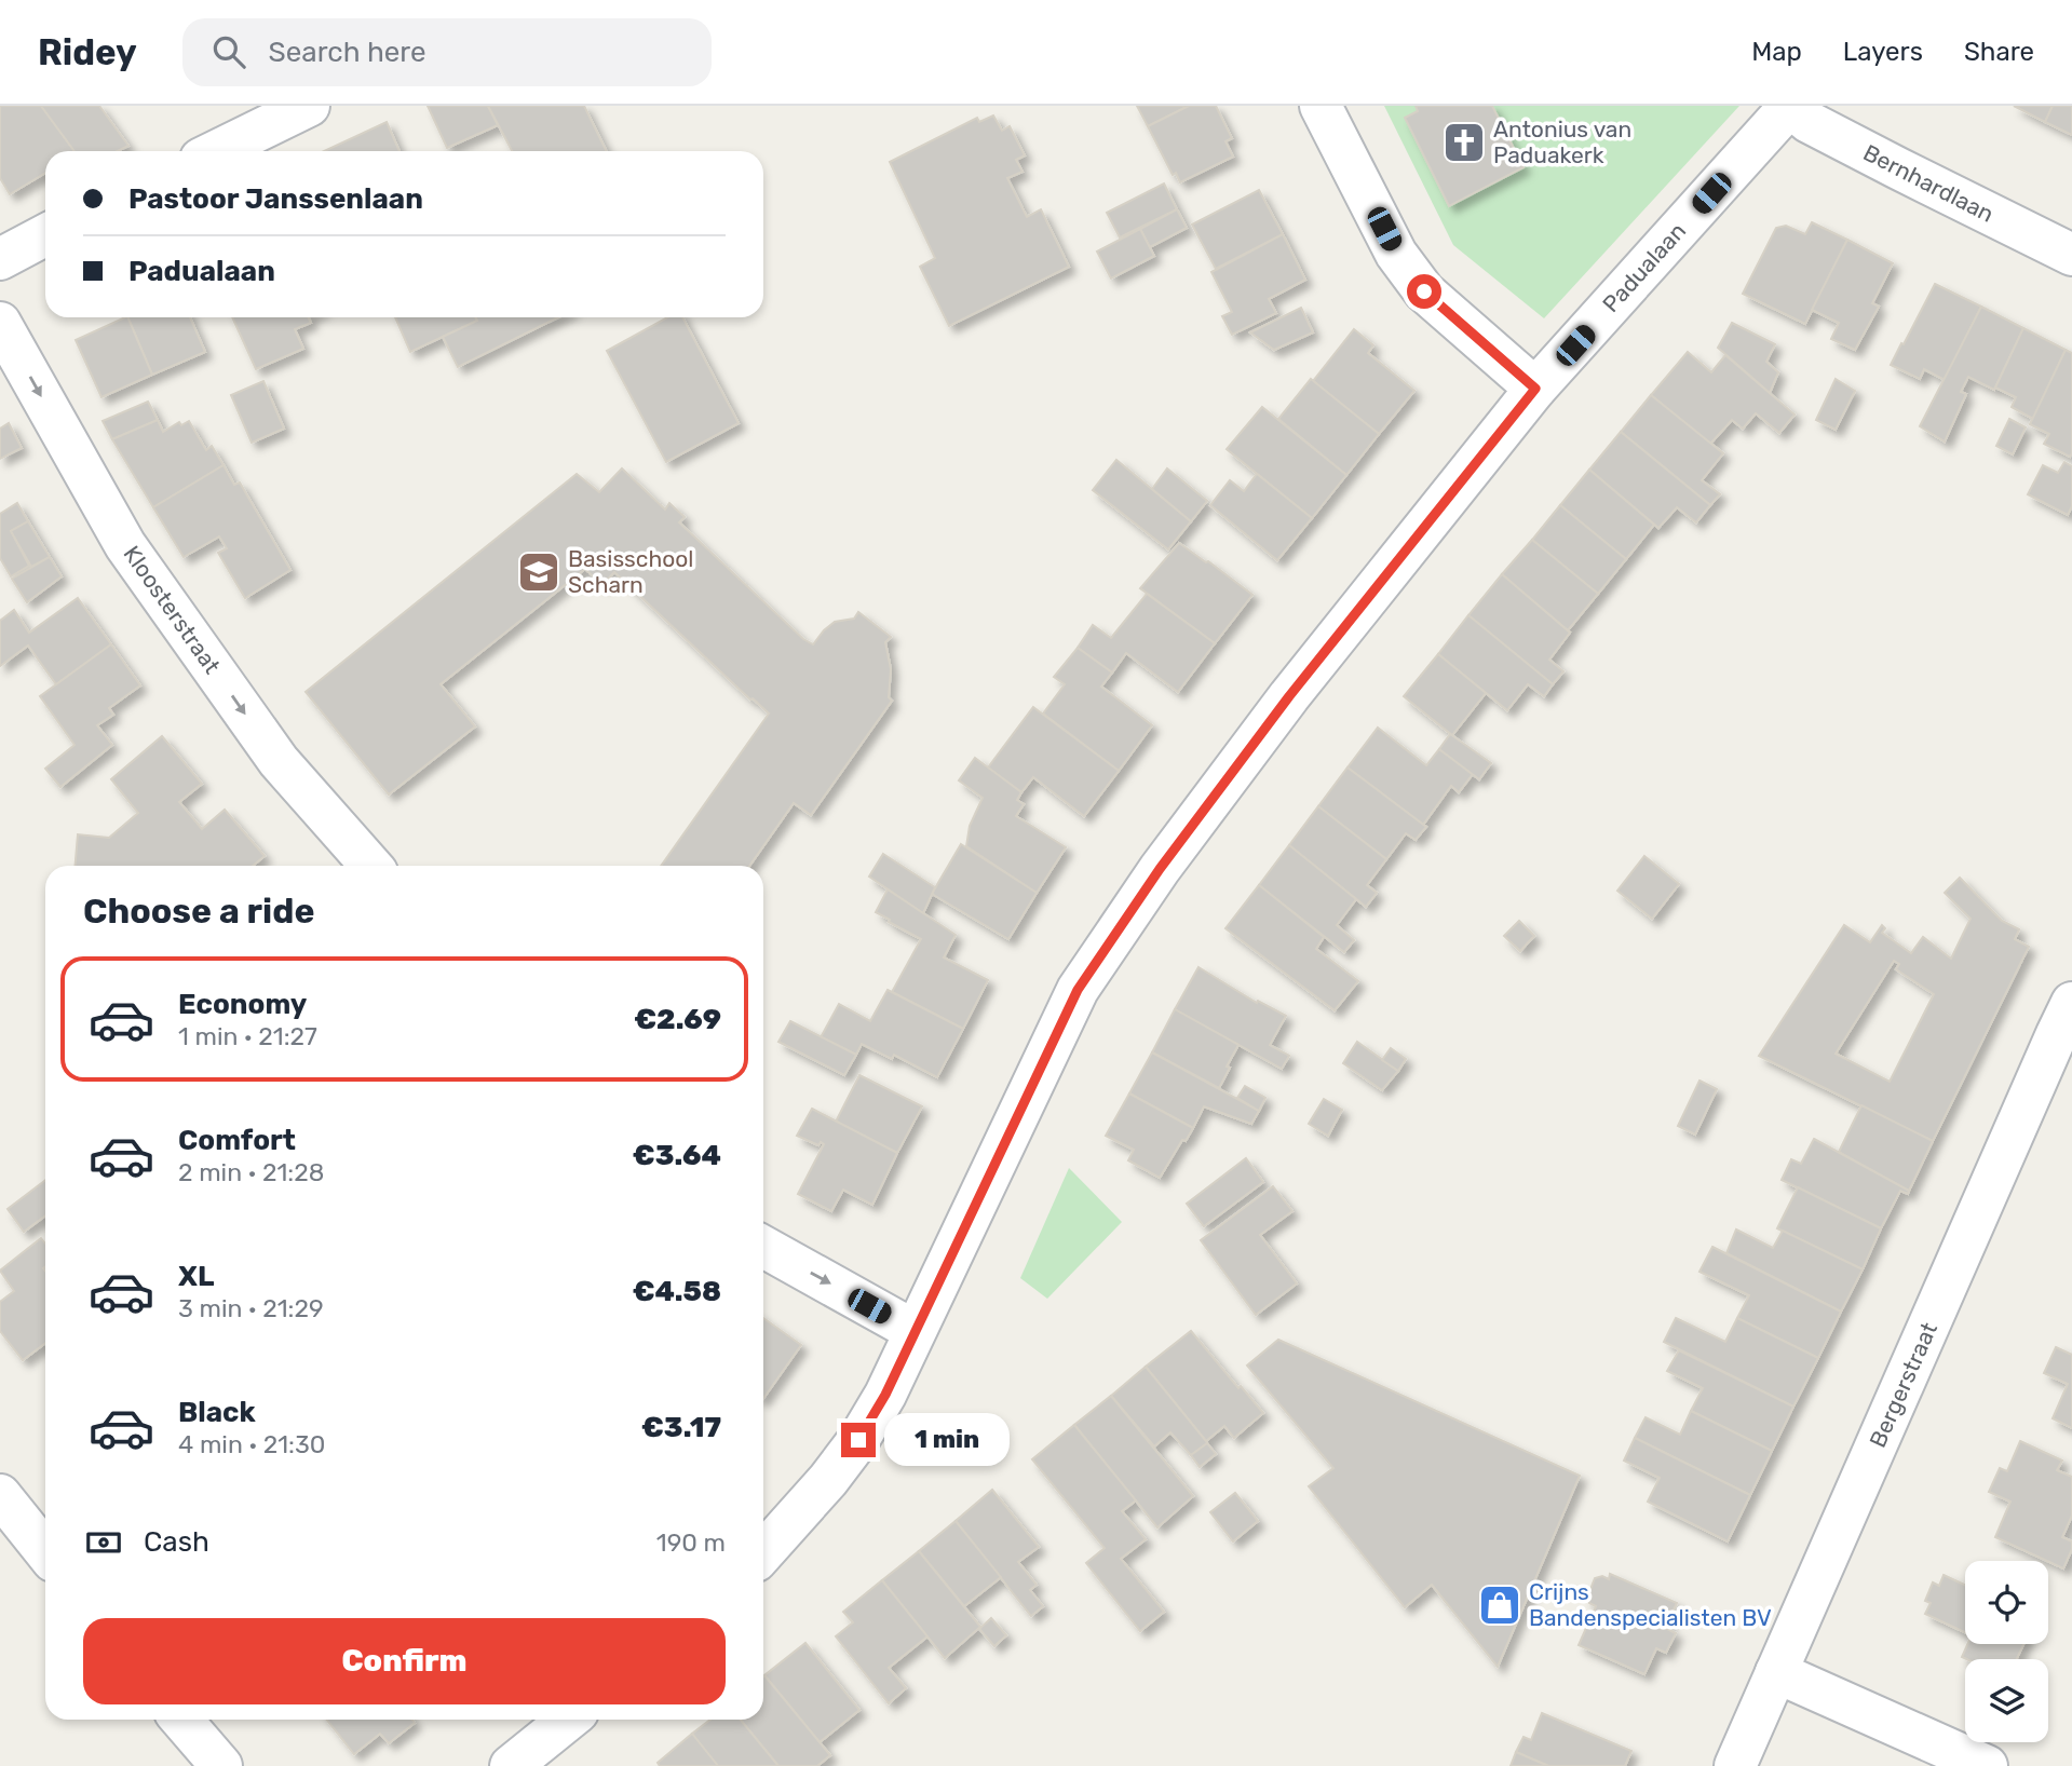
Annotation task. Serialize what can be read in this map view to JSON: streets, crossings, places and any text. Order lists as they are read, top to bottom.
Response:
{
  "streets": {
    "street": [
      "Bernhardlaan",
      "Padualaan",
      "Kloosterstraat",
      "Bergerstraat"
    ]
  },
  "crossings": [
    ["Bernhardlaan", "Padualaan"]
  ],
  "one_way": ["Kloosterstraat"],
  "places": {
    "church": ["Antonius van Paduakerk"],
    "school or university": ["Basisschool Scharn"],
    "shop": ["Crijns Bandenspecialisten BV"]
  },
  "page": {
    "header": "Ridey",
    "search": "Search here",
    "nav": ["Map", "Layers", "Share"],
    "banner": ["Pastoor Janssenlaan", "Padualaan"],
    "heading": "Choose a ride",
    "list": [
      {
        "name": "Economy",
        "note": "1 min · 21:27",
        "value": "€2.69"
      },
      {
        "name": "Comfort",
        "note": "2 min · 21:28",
        "value": "€3.64"
      },
      {
        "name": "XL",
        "note": "3 min · 21:29",
        "value": "€4.58"
      },
      {
        "name": "Black",
        "note": "4 min · 21:30",
        "value": "€3.17"
      }
    ],
    "bubble": "1 min",
    "pay": ["Cash", "190 m"],
    "buttons": "Confirm"
  }
}
